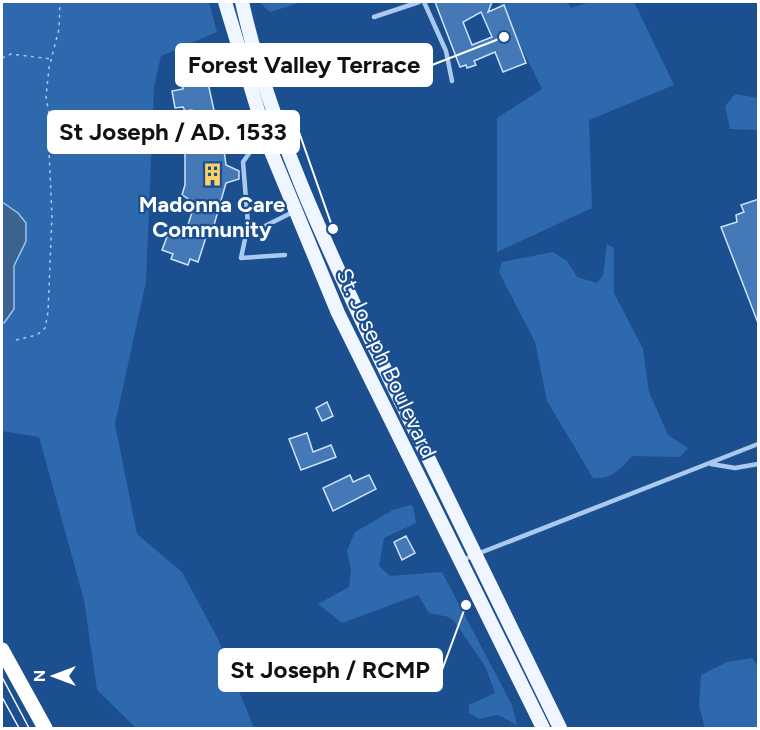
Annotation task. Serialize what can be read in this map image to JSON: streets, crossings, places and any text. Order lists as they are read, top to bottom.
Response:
{
  "streets": {
    "main road": ["St. Joseph Boulevard"]
  },
  "places": {
    "other": ["Forest Valley Terrace", "St Joseph / AD. 1533", "St Joseph / RCMP"],
    "building": ["Madonna Care Community"]
  },
  "north": "left"
}
